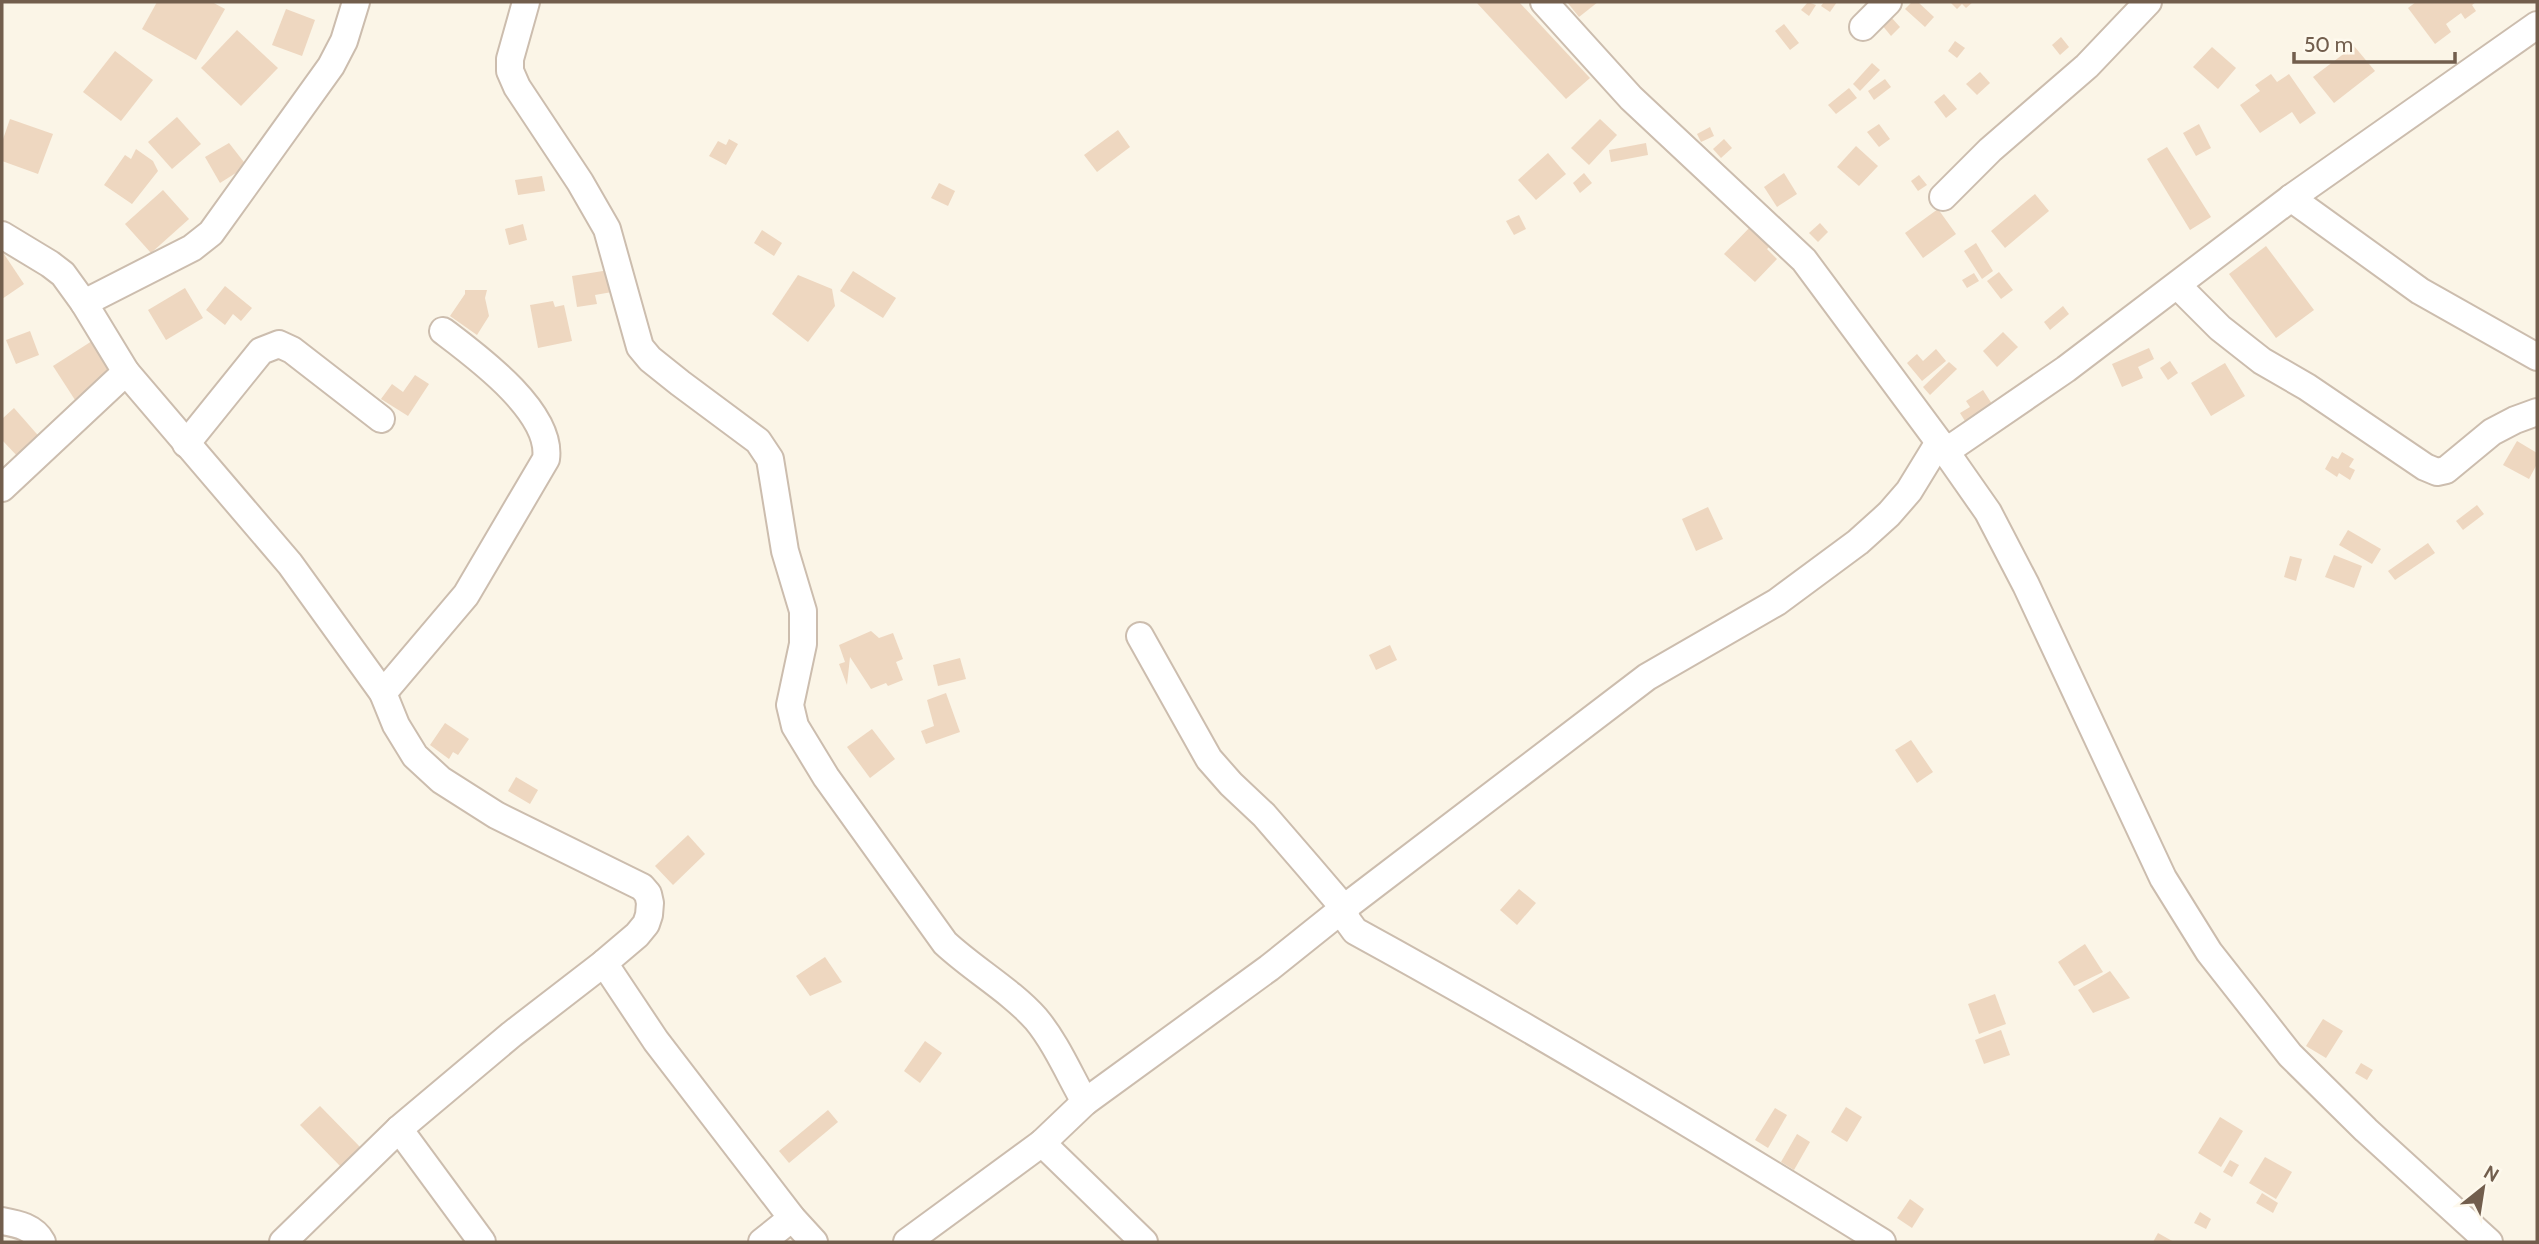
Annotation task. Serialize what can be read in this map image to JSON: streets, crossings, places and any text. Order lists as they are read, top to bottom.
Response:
{
  "scale_bar": "50 m",
  "north": "top right"
}
